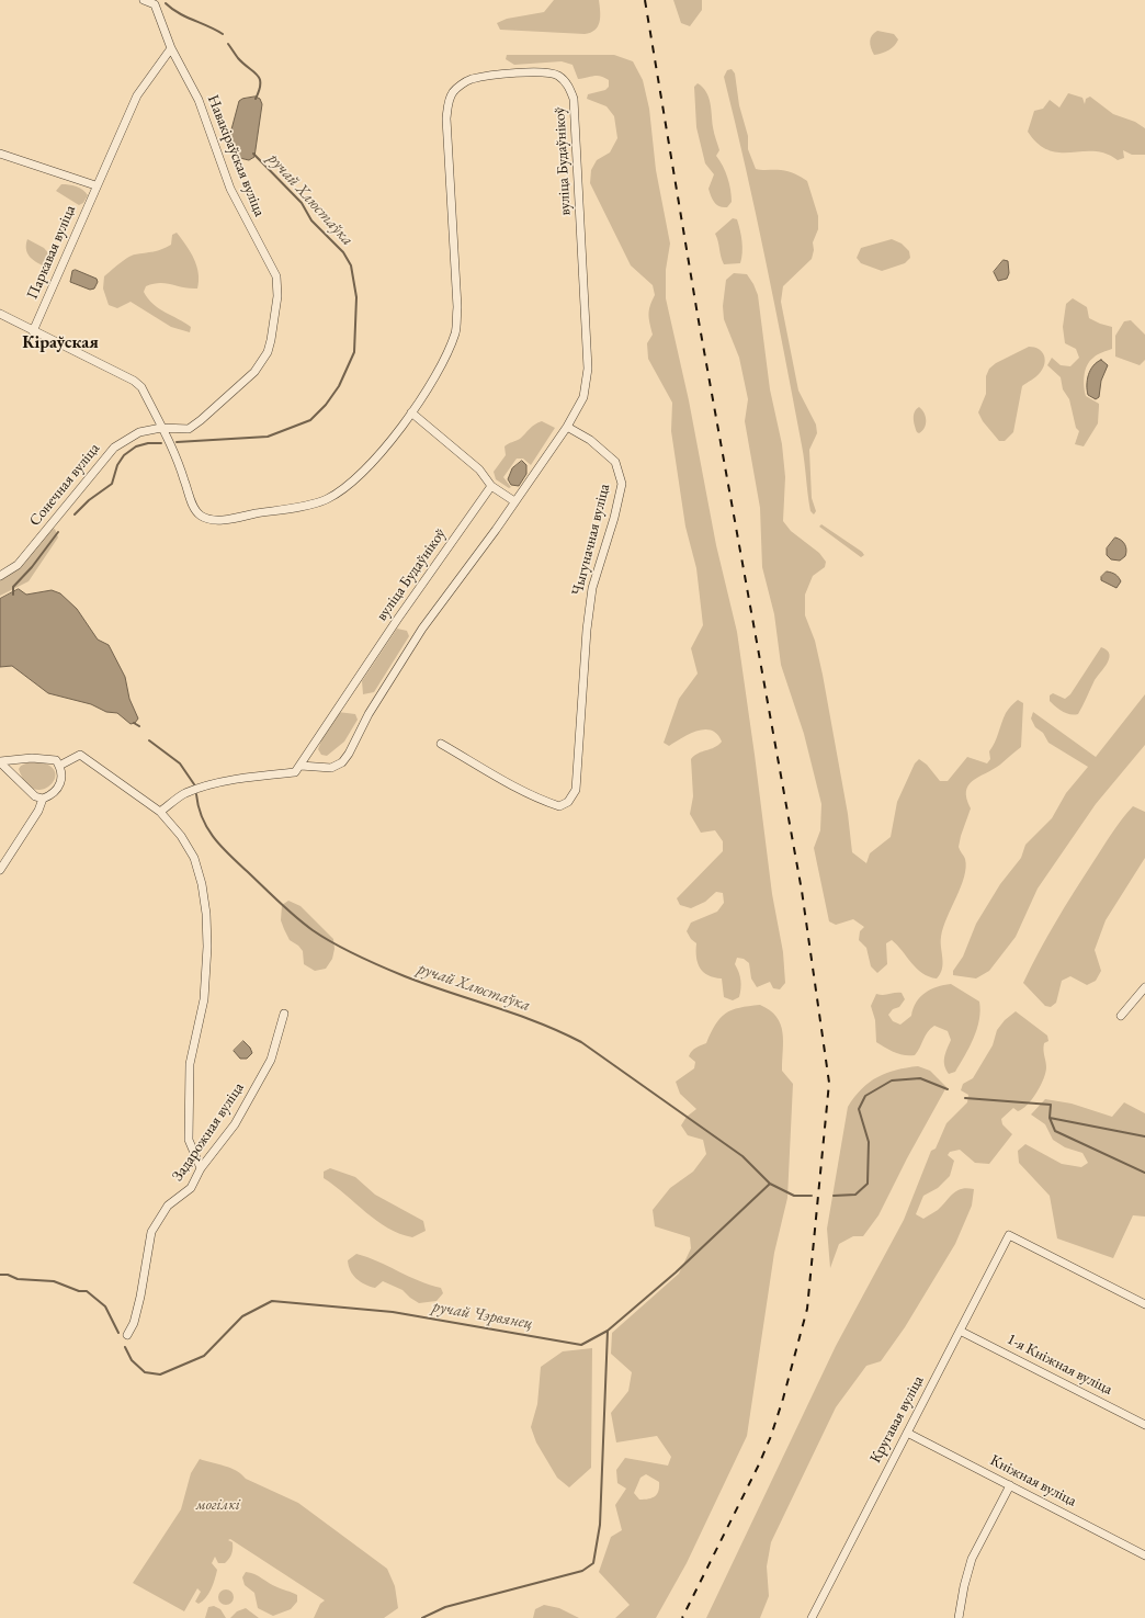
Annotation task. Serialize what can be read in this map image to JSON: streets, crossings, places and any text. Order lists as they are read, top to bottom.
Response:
{
  "streets": {
    "street": [
      "Навакіраўская вуліца",
      "вуліца Будаўнікоў",
      "Паркавая вуліца",
      "Сонечная вуліца",
      "Чыгуначная вуліца",
      "Задарожная вуліца",
      "1-я Кніжная вуліца",
      "Кругавая вуліца",
      "Кніжная вуліца"
    ]
  },
  "crossings": [
    ["Навакіраўская вуліца", "вуліца Будаўнікоў"],
    ["Навакіраўская вуліца", "Паркавая вуліца"],
    ["Навакіраўская вуліца", "Сонечная вуліца"],
    ["вуліца Будаўнікоў", "Паркавая вуліца"],
    ["вуліца Будаўнікоў", "Сонечная вуліца"],
    ["вуліца Будаўнікоў", "Чыгуначная вуліца"],
    ["1-я Кніжная вуліца", "Кругавая вуліца"],
    ["Кругавая вуліца", "Кніжная вуліца"]
  ],
  "districts": ["Кіраўская"],
  "water": ["ручай Хлюстаўка", "ручай Чэрвянец"],
  "parks": ["могілкі"]
}
